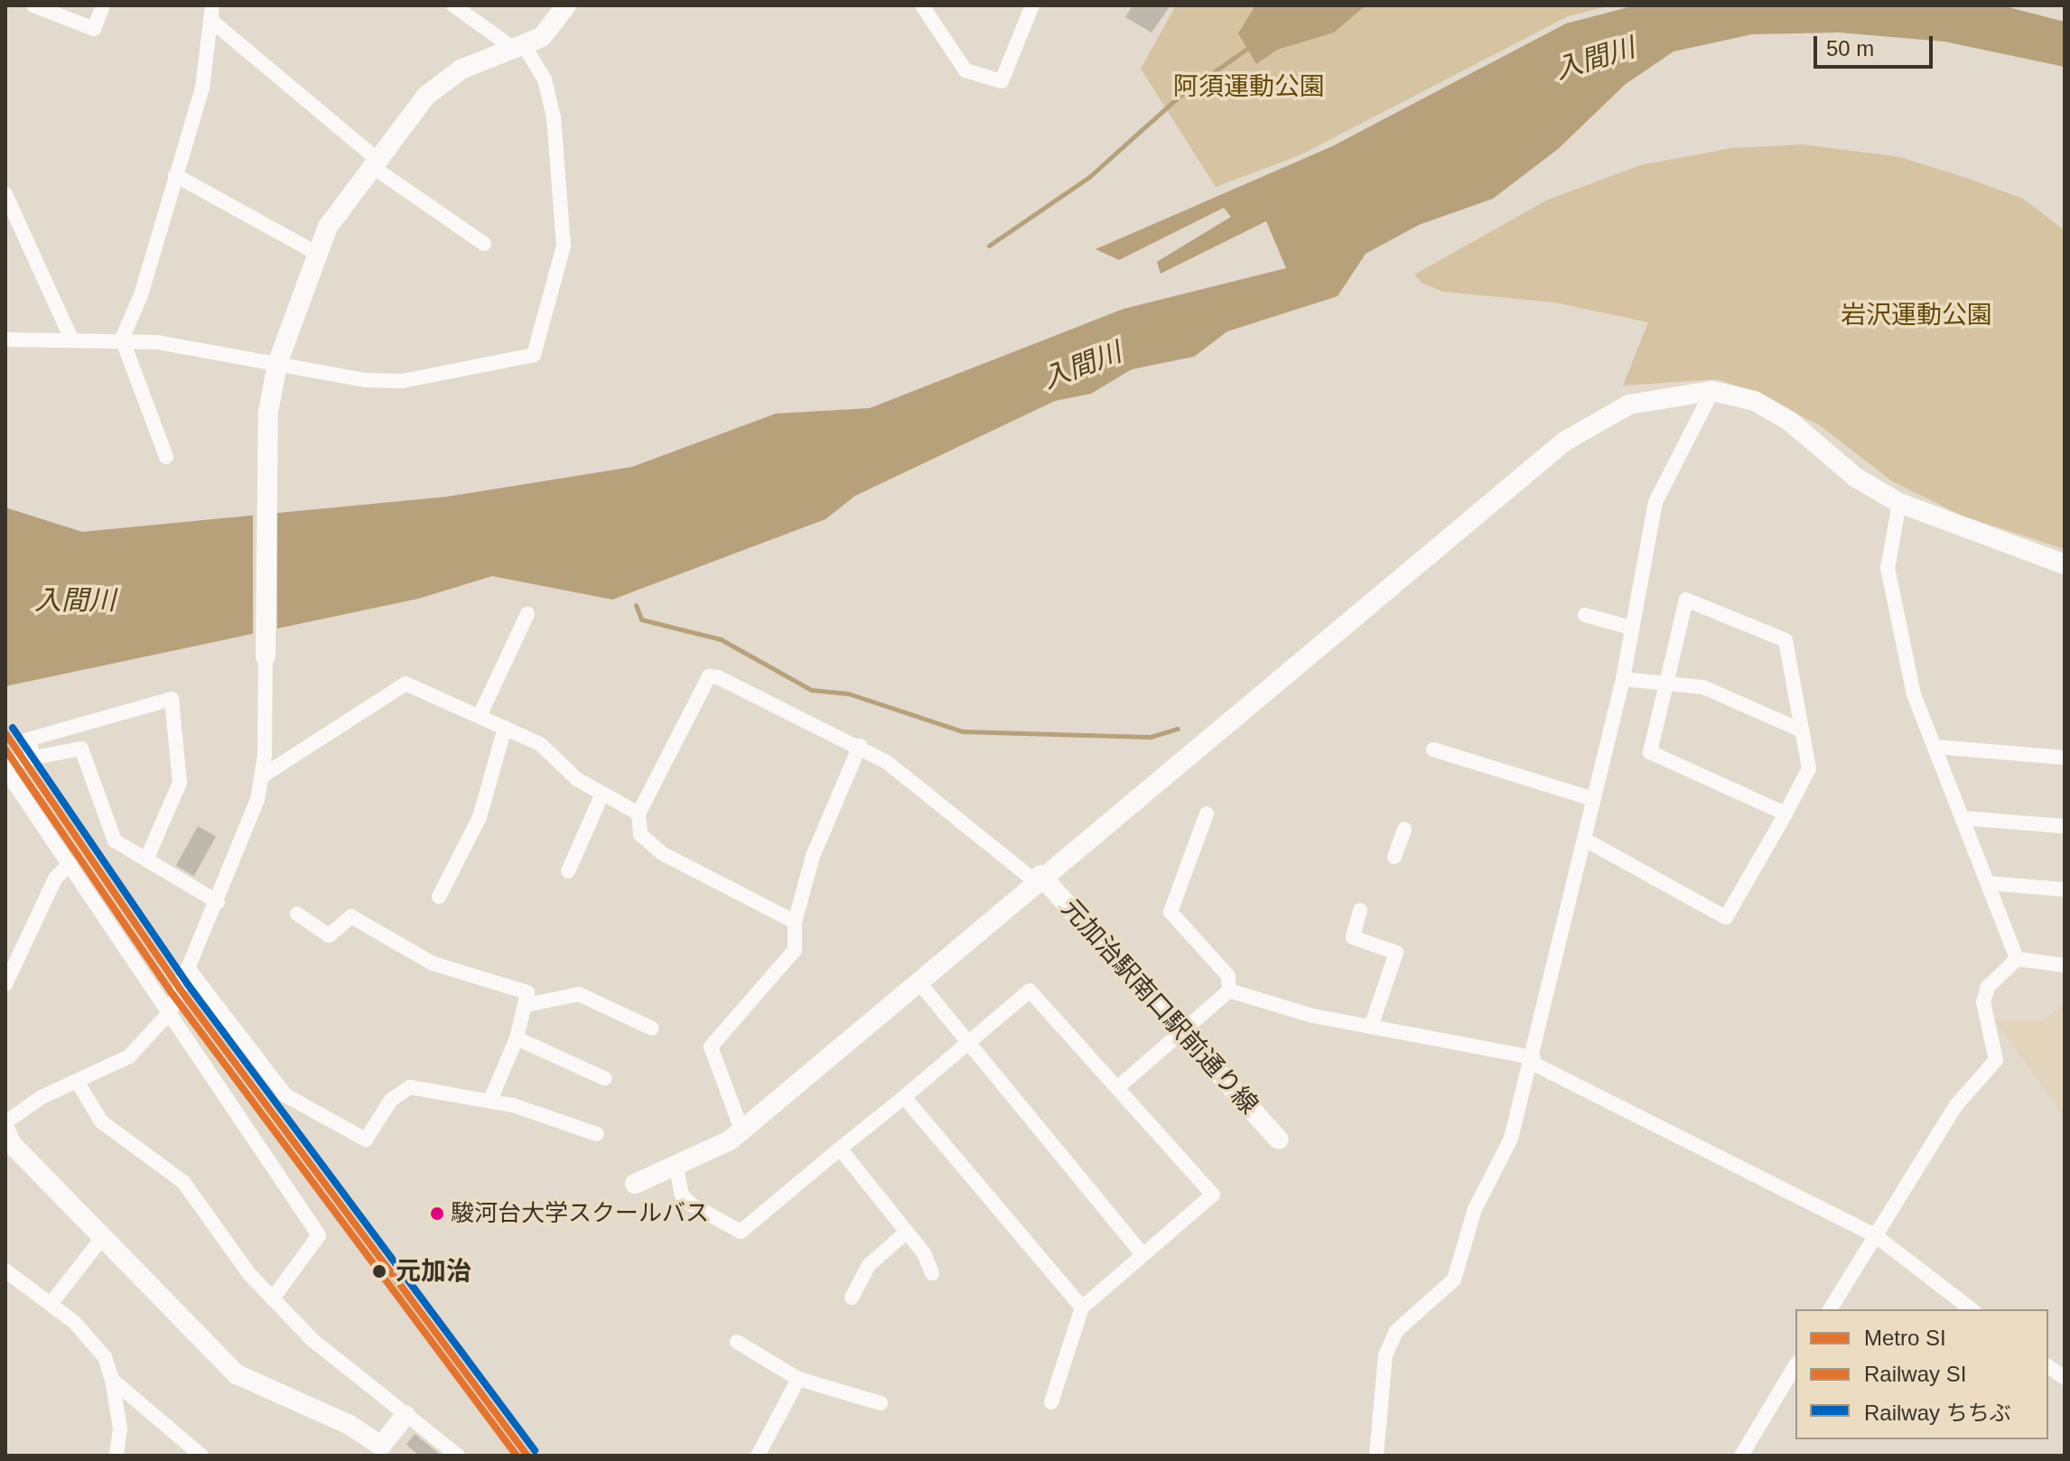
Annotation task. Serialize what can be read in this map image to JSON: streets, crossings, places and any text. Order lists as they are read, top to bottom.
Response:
{
  "streets": {
    "street": ["元加治駅南口駅前通り線"]
  },
  "water": ["入間川"],
  "parks": ["阿須運動公園", "岩沢運動公園"],
  "places": ["駿河台大学スクールバス", "元加治"],
  "lines": ["rail line ちちぶ", "metro line SI", "rail line SI"],
  "legend": ["Metro SI", "Railway SI", "Railway ちちぶ"],
  "scale_bar": "50 m"
}
